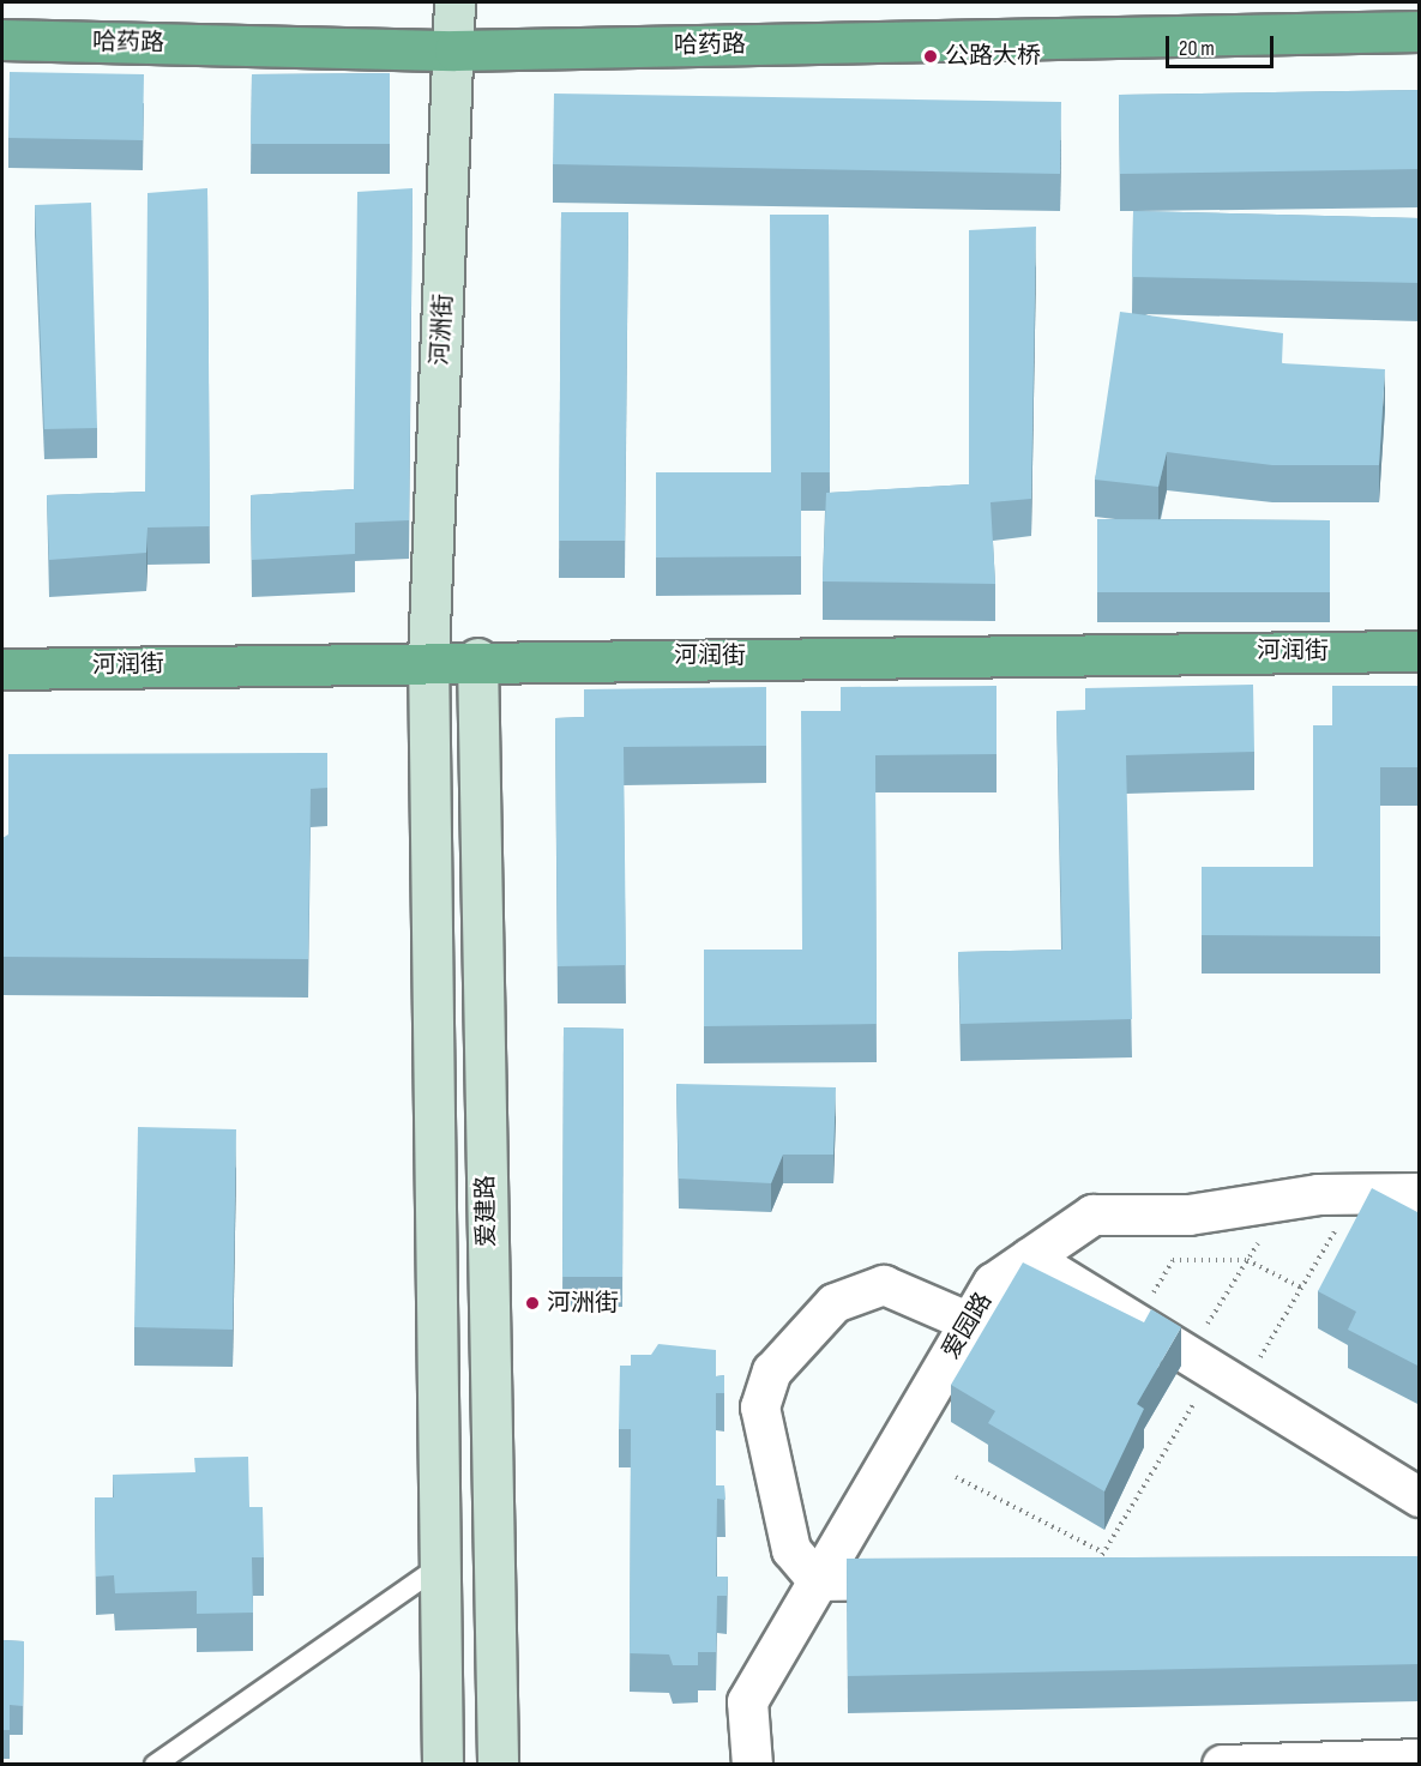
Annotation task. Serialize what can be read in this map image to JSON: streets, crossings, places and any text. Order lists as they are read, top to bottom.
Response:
{
  "streets": {
    "highway": ["哈药路", "河润街"],
    "main road": ["河洲街", "爱建路"],
    "street": ["爱园路"]
  },
  "crossings": [
    ["哈药路", "河洲街"],
    ["河洲街", "河润街"],
    ["河润街", "爱建路"]
  ],
  "places": ["公路大桥", "河洲街"],
  "scale_bar": "20 m"
}
